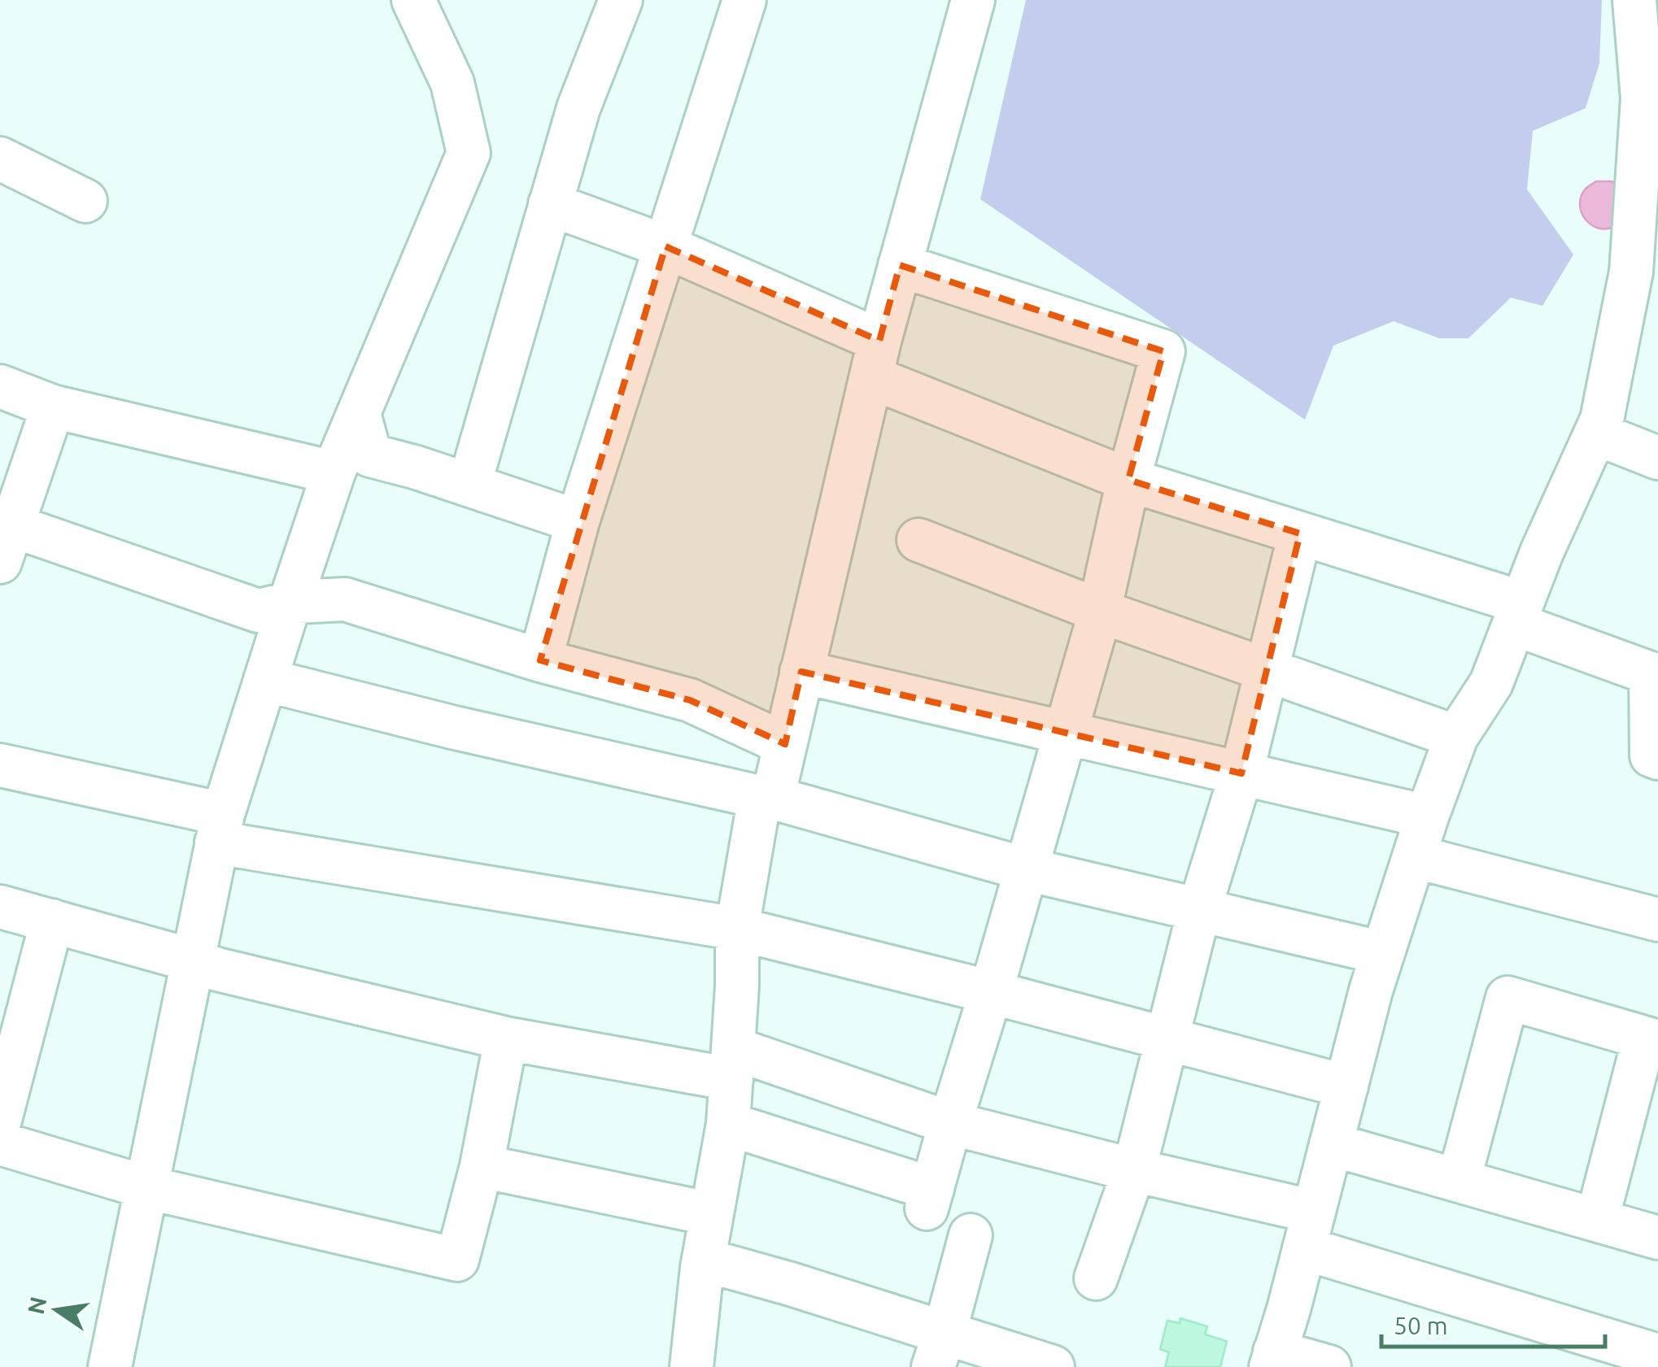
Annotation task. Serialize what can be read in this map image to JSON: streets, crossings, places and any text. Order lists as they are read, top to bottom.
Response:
{
  "scale_bar": "50 m",
  "north": "left"
}
